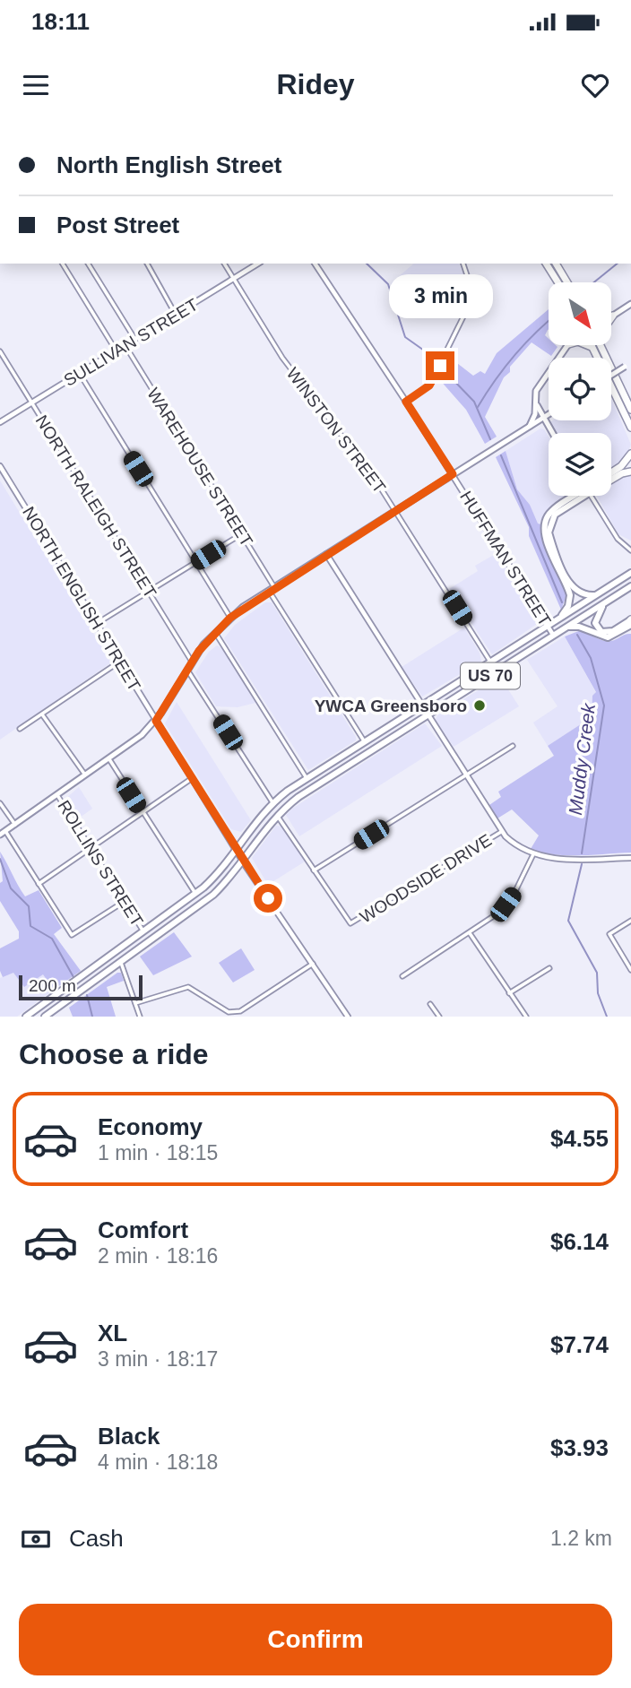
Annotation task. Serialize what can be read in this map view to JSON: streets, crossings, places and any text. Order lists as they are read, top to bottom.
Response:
{
  "streets": {
    "highway": ["US 70"],
    "street": [
      "SULLIVAN STREET",
      "WINSTON STREET",
      "WAREHOUSE STREET",
      "NORTH RALEIGH STREET",
      "HUFFMAN STREET",
      "NORTH ENGLISH STREET",
      "ROLLINS STREET",
      "WOODSIDE DRIVE"
    ]
  },
  "crossings": [
    ["SULLIVAN STREET", "WINSTON STREET"],
    ["SULLIVAN STREET", "WAREHOUSE STREET"],
    ["SULLIVAN STREET", "NORTH RALEIGH STREET"],
    ["WINSTON STREET", "US 70"],
    ["HUFFMAN STREET", "US 70"],
    ["NORTH ENGLISH STREET", "US 70"],
    ["US 70", "ROLLINS STREET"]
  ],
  "water": ["Muddy Creek"],
  "places": ["YWCA Greensboro"],
  "scale_bar": "200 m",
  "north": "bottom right",
  "page": {
    "status": "18:11",
    "header": "Ridey",
    "banner": ["North English Street", "Post Street"],
    "bubble": "3 min",
    "scale": "200 m",
    "heading": "Choose a ride",
    "list": [
      {
        "name": "Economy",
        "note": "1 min · 18:15",
        "value": "$4.55"
      },
      {
        "name": "Comfort",
        "note": "2 min · 18:16",
        "value": "$6.14"
      },
      {
        "name": "XL",
        "note": "3 min · 18:17",
        "value": "$7.74"
      },
      {
        "name": "Black",
        "note": "4 min · 18:18",
        "value": "$3.93"
      }
    ],
    "pay": ["Cash", "1.2 km"],
    "buttons": "Confirm"
  }
}
